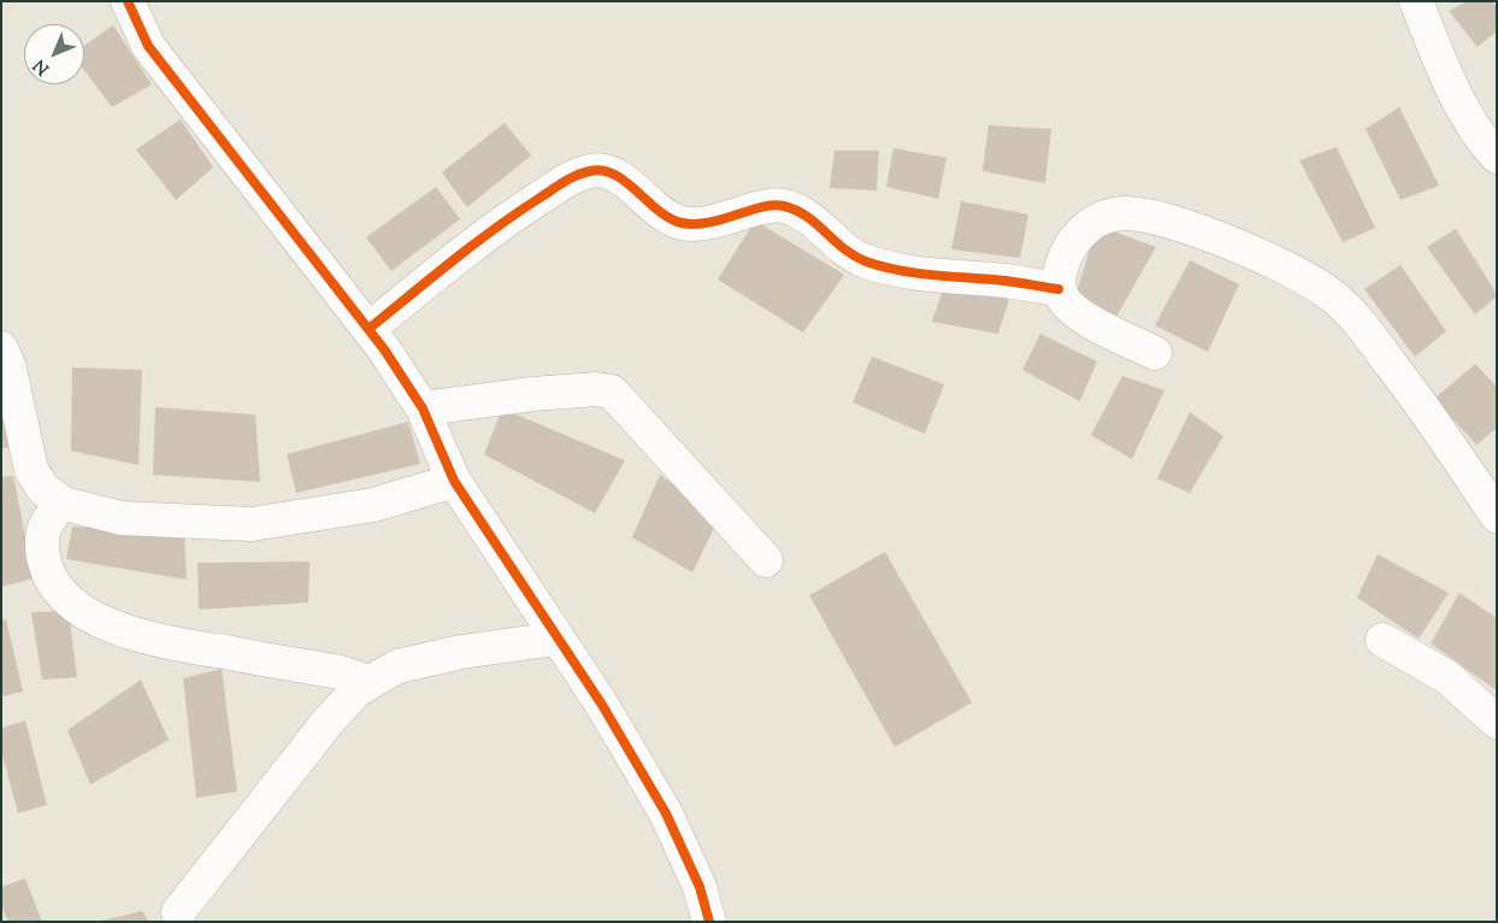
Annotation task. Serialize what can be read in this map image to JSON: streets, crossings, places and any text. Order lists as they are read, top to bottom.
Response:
{
  "north": "bottom left"
}
